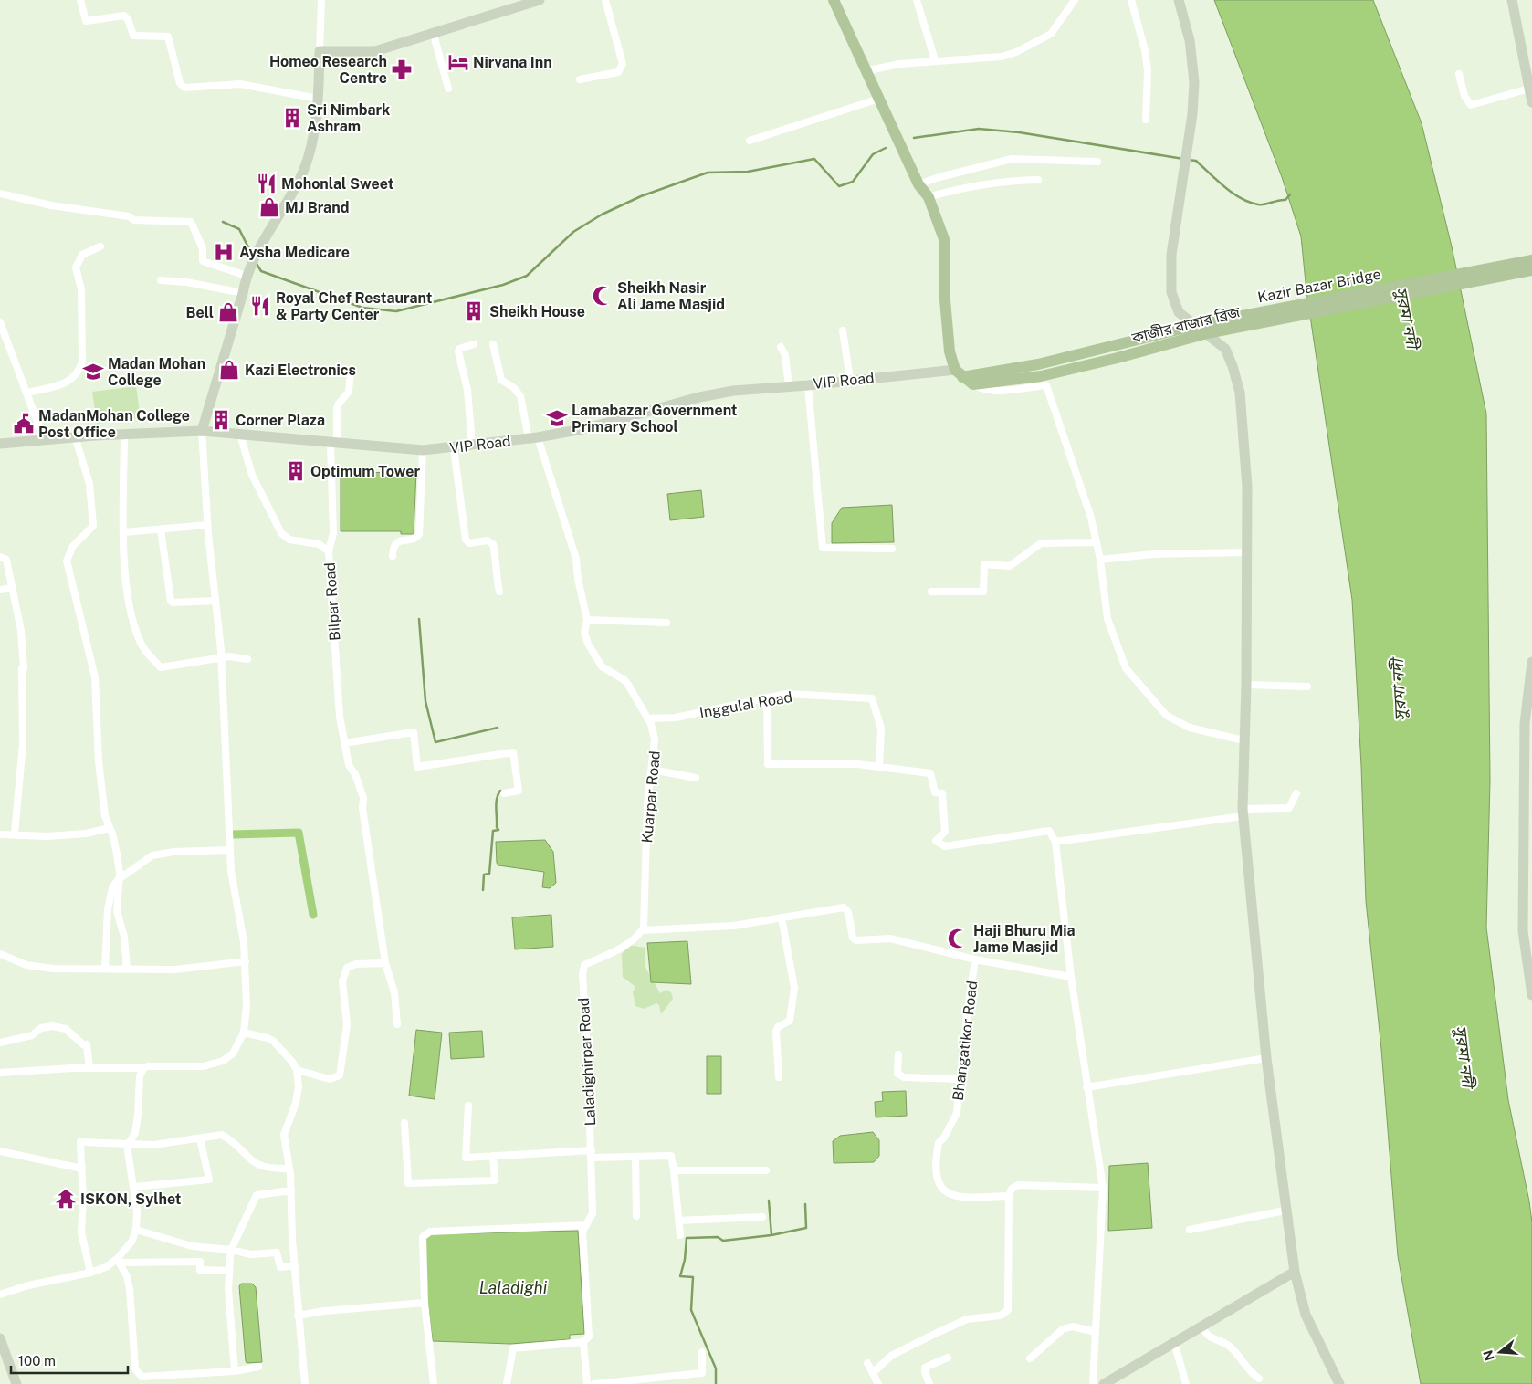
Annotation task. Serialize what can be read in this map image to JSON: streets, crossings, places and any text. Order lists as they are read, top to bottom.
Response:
{
  "streets": {
    "main road": ["Kazir Bazar Bridge", "কাজীর বাজার ব্রিজ"],
    "street": [
      "VIP Road",
      "Bilpar Road",
      "Inggulal Road",
      "Kuarpar Road",
      "Bhangatikor Road",
      "Laladighirpar Road"
    ]
  },
  "crossings": [
    ["Kazir Bazar Bridge", "VIP Road"],
    ["VIP Road", "Bilpar Road"],
    ["VIP Road", "Kuarpar Road"],
    ["Inggulal Road", "Kuarpar Road"],
    ["Kuarpar Road", "Laladighirpar Road"]
  ],
  "water": ["সুরমা নদী", "Laladighi"],
  "places": {
    "hotel": ["Nirvana Inn"],
    "pharmacy": ["Homeo Research Centre"],
    "building": [
      "Sri Nimbark Ashram",
      "Sheikh House",
      "Corner Plaza",
      "Optimum Tower"
    ],
    "restaurant": ["Mohonlal Sweet", "Royal Chef Restaurant & Party Center"],
    "shop": ["MJ Brand", "Bell", "Kazi Electronics"],
    "hospital": ["Aysha Medicare"],
    "mosque": ["Sheikh Nasir Ali Jame Masjid", "Haji Bhuru Mia Jame Masjid"],
    "school or university": ["Madan Mohan College", "Lamabazar Government Primary School"],
    "public building": ["MadanMohan College Post Office"],
    "temple": ["ISKON, Sylhet"]
  },
  "scale_bar": "100 m",
  "north": "left"
}
